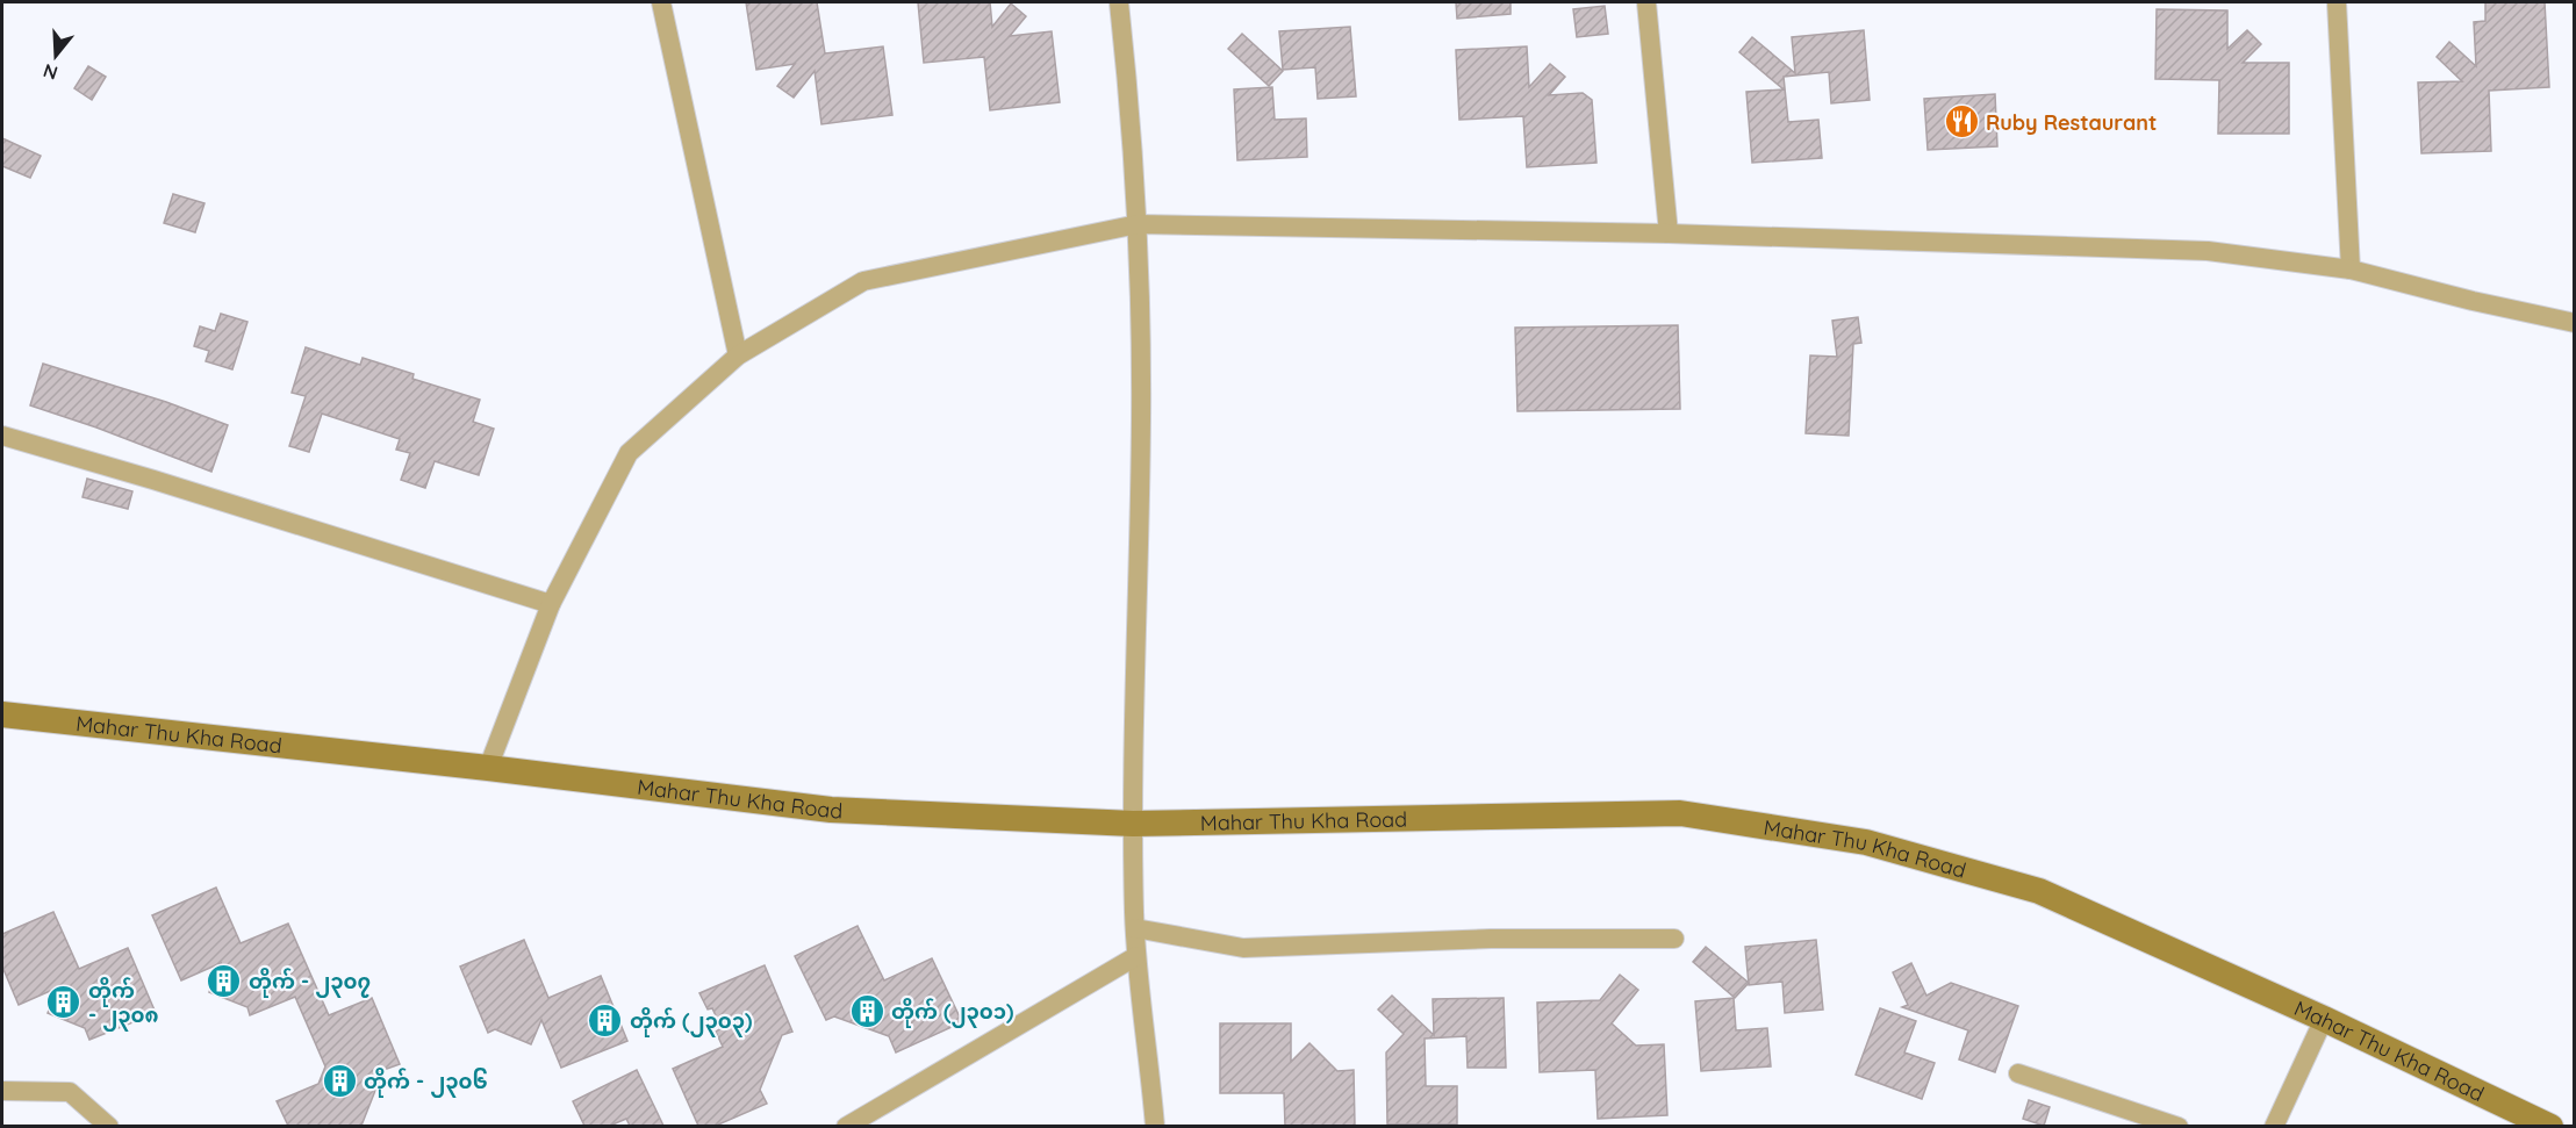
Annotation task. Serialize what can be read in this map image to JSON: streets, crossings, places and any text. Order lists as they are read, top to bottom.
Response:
{
  "streets": {
    "main road": ["Mahar Thu Kha Road"]
  },
  "places": {
    "restaurant": ["Ruby Restaurant"],
    "building": [
      "တိုက် - ၂၃၀၇",
      "တိုက် - ၂၃၀၈",
      "တိုက် (၂၃၀၁)",
      "တိုက် (၂၃၀၃)",
      "တိုက် - ၂၃၀၆"
    ]
  },
  "north": "bottom"
}
